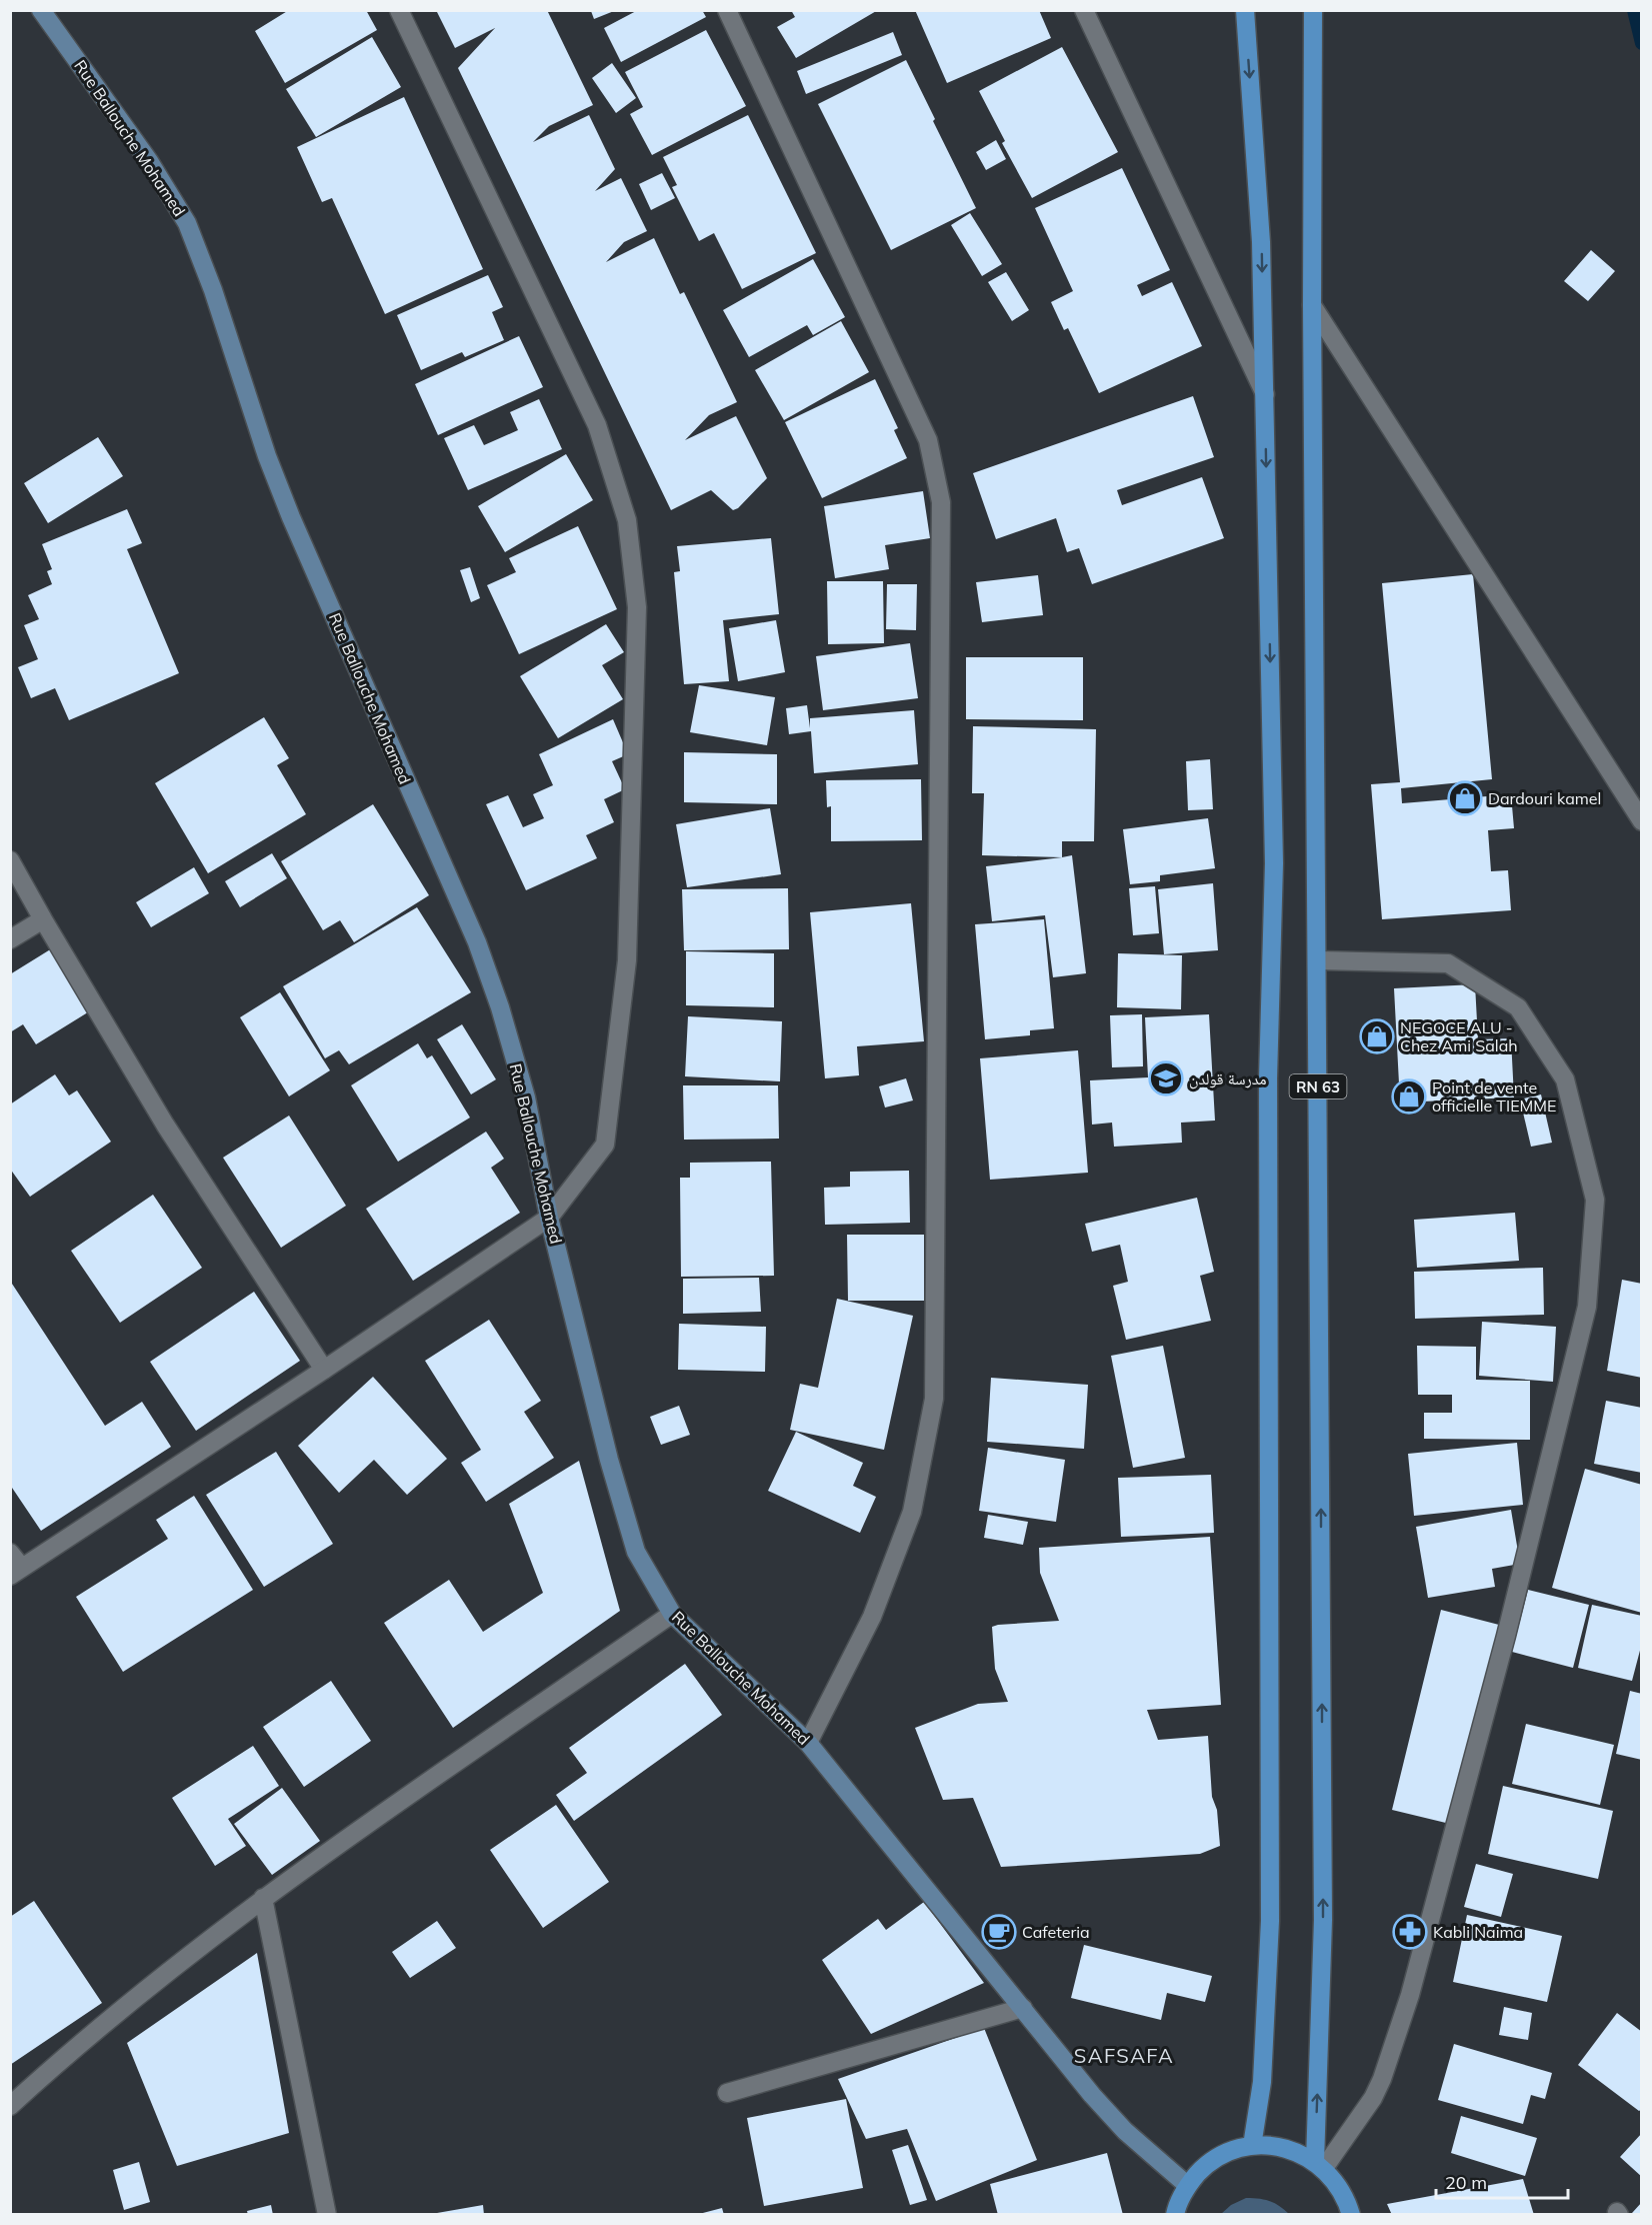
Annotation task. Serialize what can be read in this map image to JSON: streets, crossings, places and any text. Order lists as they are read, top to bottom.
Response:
{
  "streets": {
    "main road": ["RN 63"],
    "street": ["Rue Ballouche Mohamed"]
  },
  "districts": ["SAFSAFA"],
  "places": {
    "shop": ["Dardouri kamel", "NEGOCE ALU - Chez Ami Salah", "Point de vente officielle TIEMME"],
    "school or university": ["مدرسة قولدن"],
    "cafe": ["Cafeteria"],
    "pharmacy": ["Kabli Naima"]
  },
  "scale_bar": "20 m"
}
